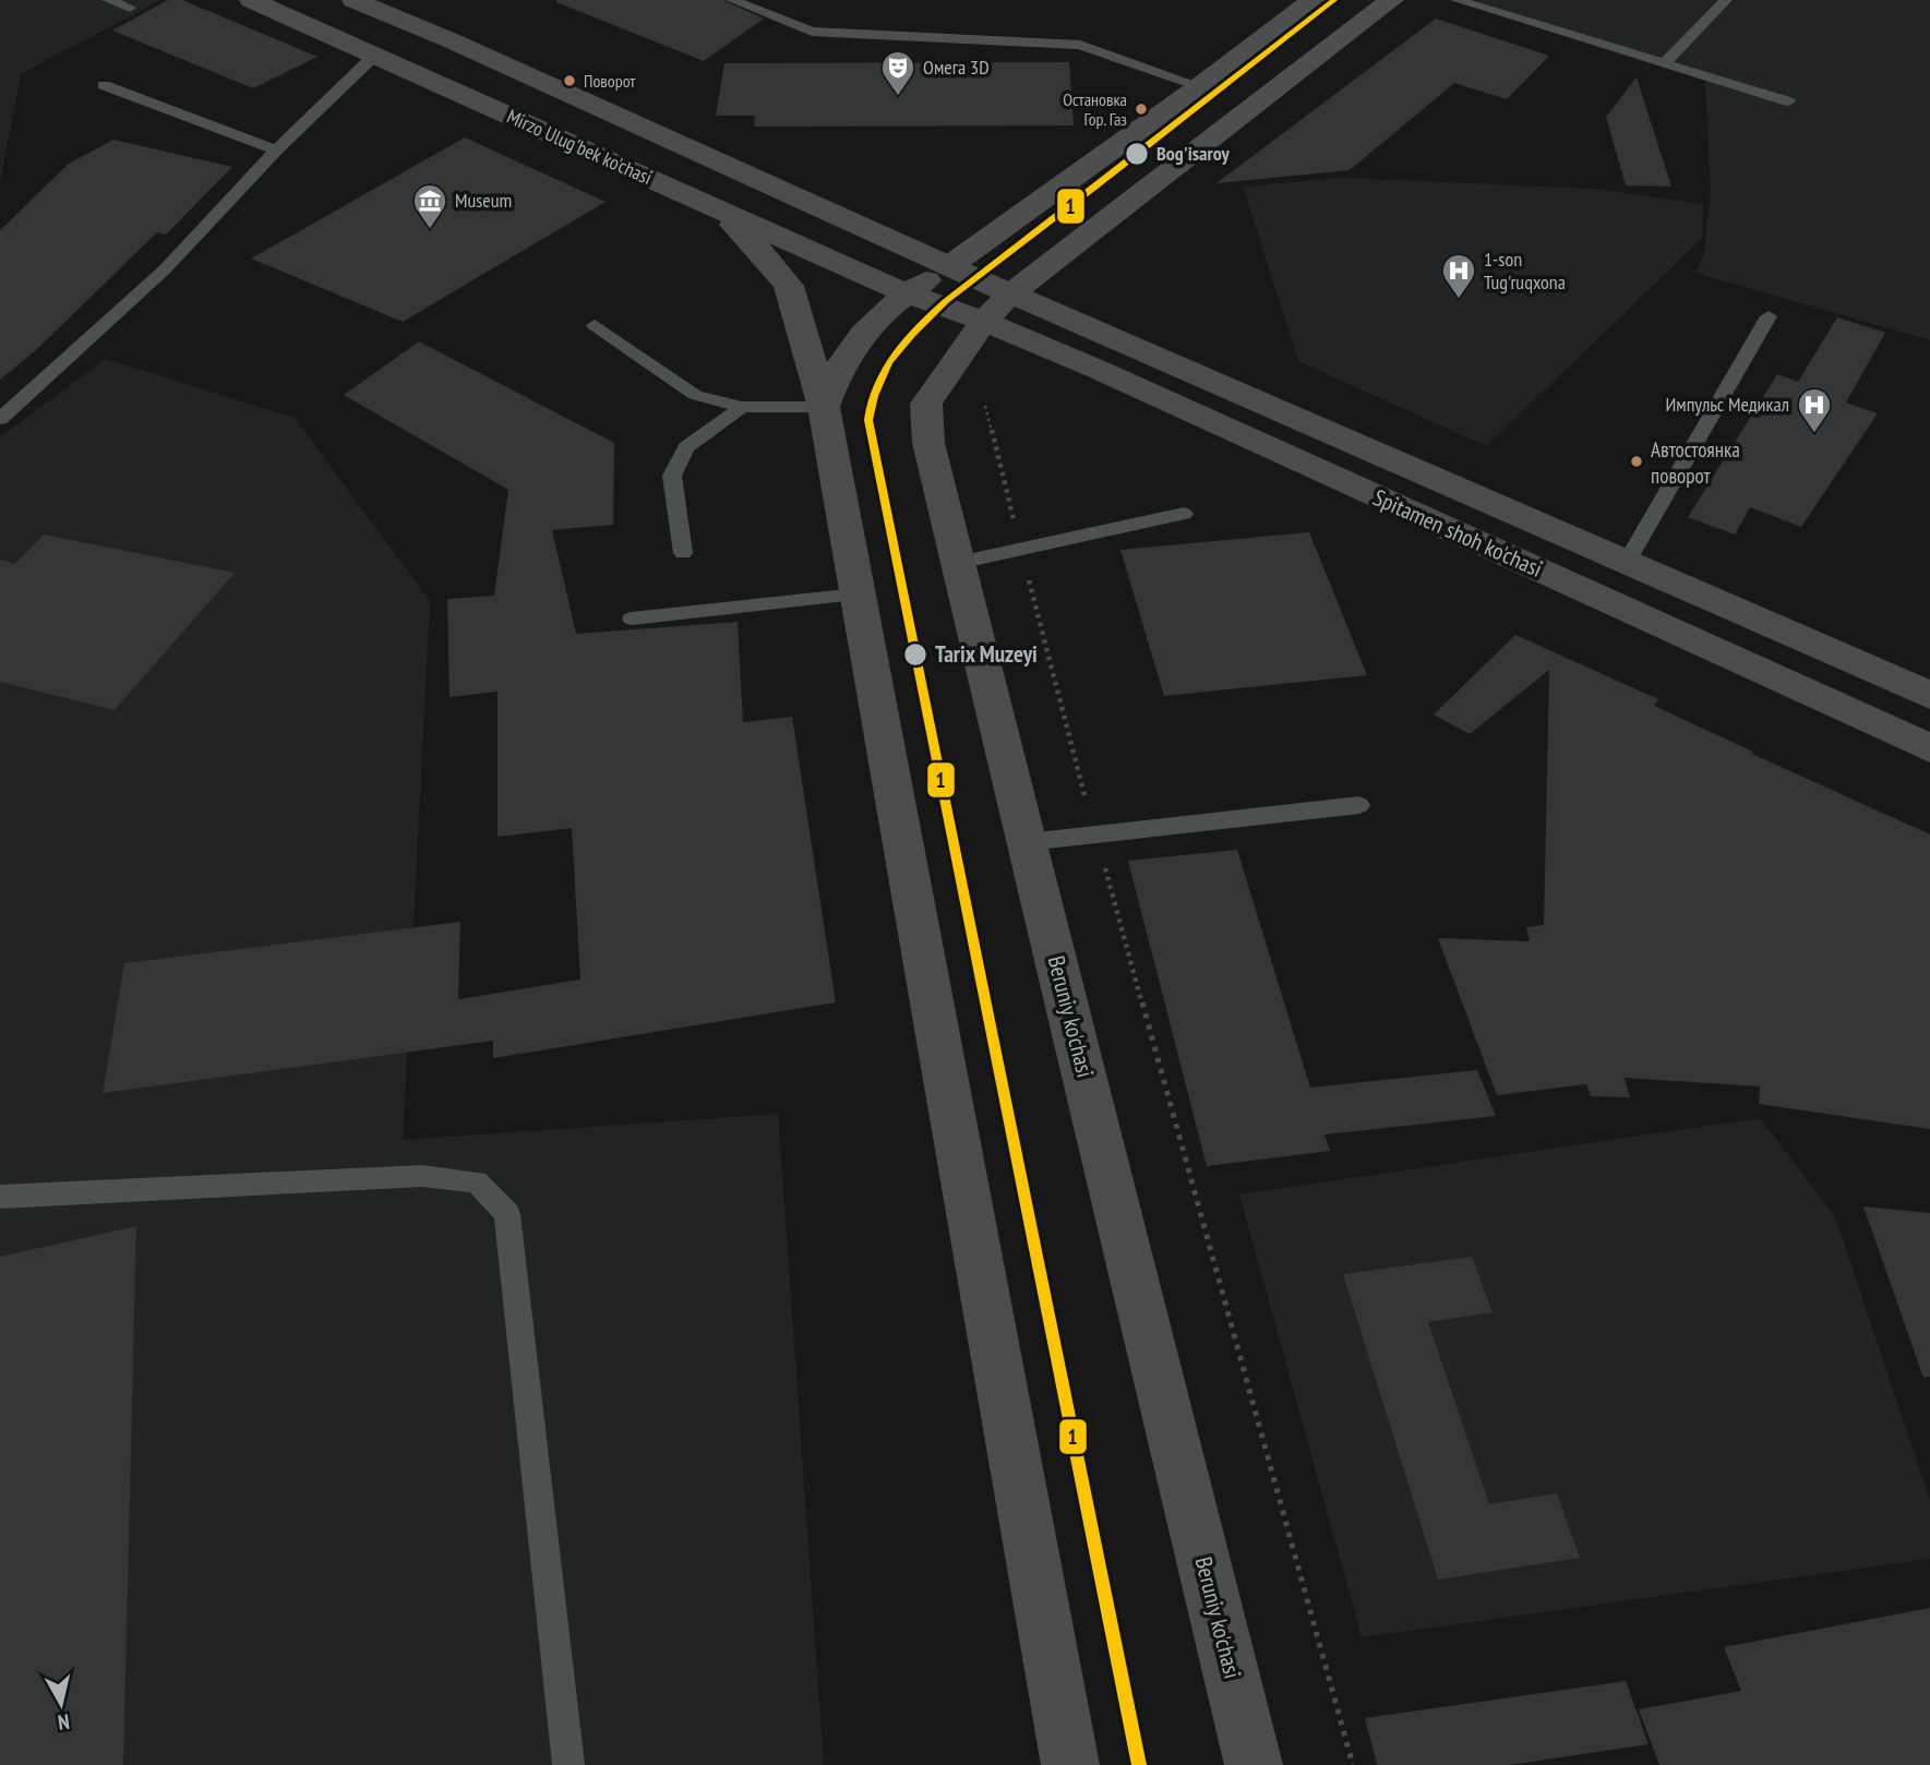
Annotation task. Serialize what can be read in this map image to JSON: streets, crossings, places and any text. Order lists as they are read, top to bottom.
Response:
{
  "streets": {
    "main road": ["Mirzo Ulug'bek ko'chasi", "Spitamen shoh ko'chasi", "Beruniy ko'chasi"]
  },
  "crossings": [
    ["Mirzo Ulug'bek ko'chasi", "Spitamen shoh ko'chasi"],
    ["Mirzo Ulug'bek ko'chasi", "Beruniy ko'chasi"],
    ["Spitamen shoh ko'chasi", "Beruniy ko'chasi"]
  ],
  "places": {
    "other": [
      "Поворот",
      "Остановка Гор. Газ",
      "Bog'isaroy",
      "Автостоянка поворот",
      "Tarix Muzeyi"
    ],
    "theatre": ["Омега 3D"],
    "museum": ["Museum"],
    "hospital": ["1-son Tug'ruqxona", "Импульс Медикал"]
  },
  "lines": ["transit line 1"],
  "north": "bottom"
}
